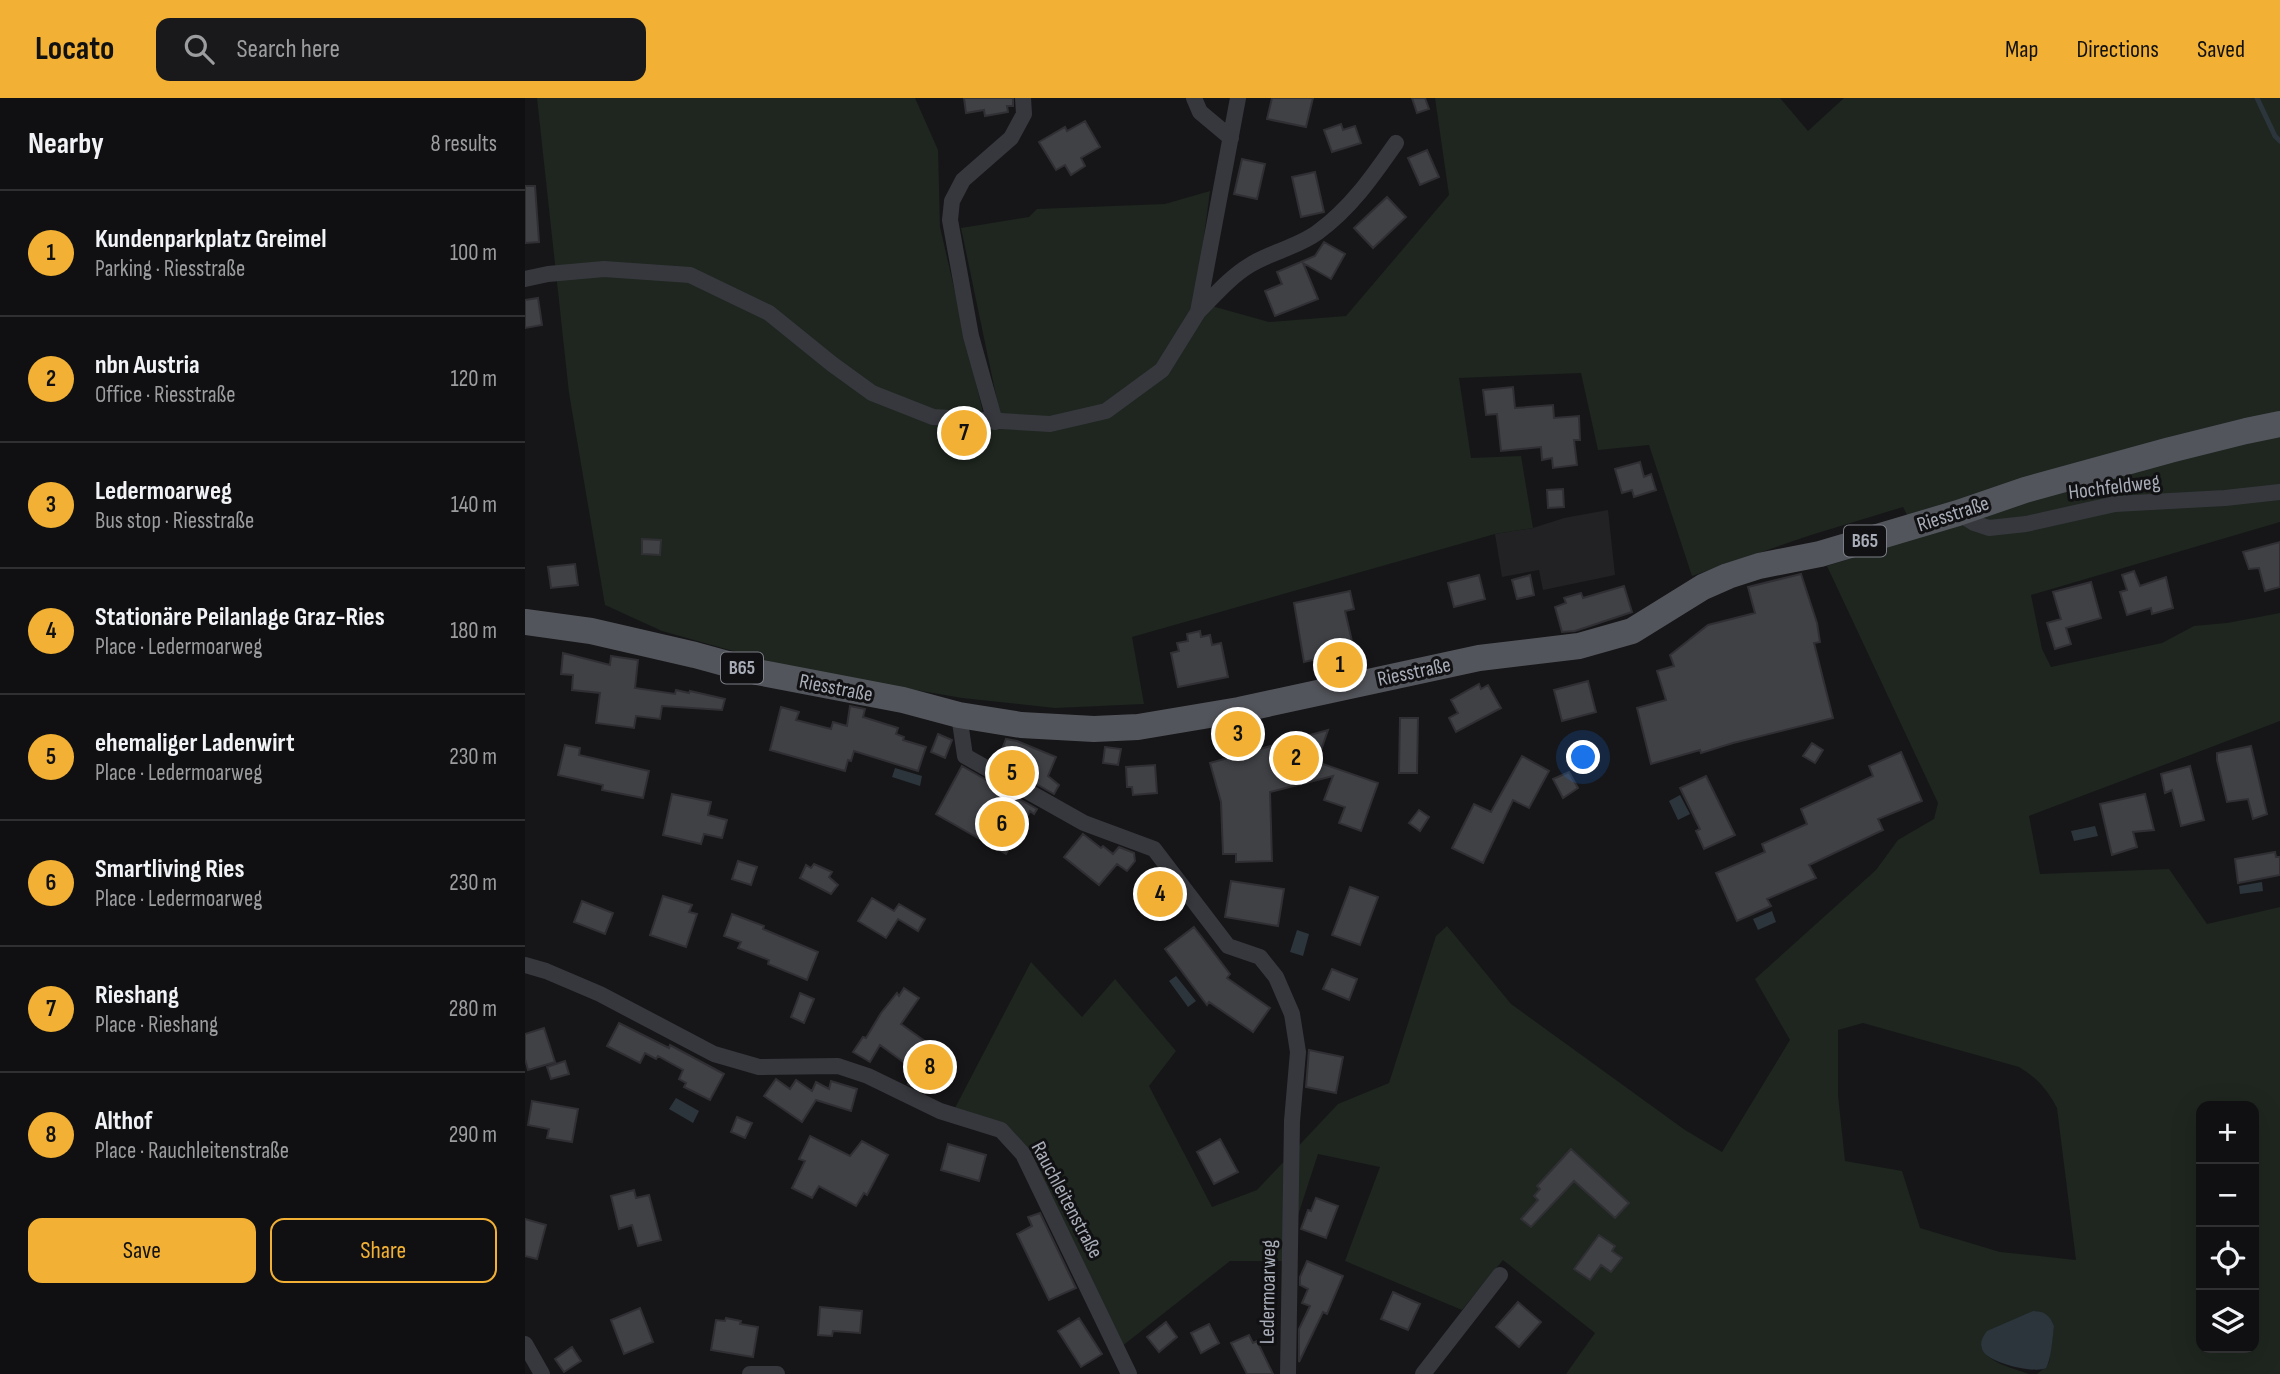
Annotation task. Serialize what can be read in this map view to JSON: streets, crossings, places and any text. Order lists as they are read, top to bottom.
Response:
{
  "streets": {
    "main road": ["Riesstraße", "B65"],
    "street": ["Hochfeldweg", "Rauchleitenstraße", "Ledermoarweg"]
  },
  "crossings": [
    ["Hochfeldweg", "Riesstraße"],
    ["Riesstraße", "Ledermoarweg"]
  ],
  "page": {
    "header": "Locato",
    "search": "Search here",
    "nav": ["Map", "Directions", "Saved"],
    "heading": ["Nearby", "8 results"],
    "list": [
      {
        "mark": "1",
        "name": "Kundenparkplatz Greimel",
        "note": "Parking · Riesstraße",
        "value": "100 m"
      },
      {
        "mark": "2",
        "name": "nbn Austria",
        "note": "Office · Riesstraße",
        "value": "120 m"
      },
      {
        "mark": "3",
        "name": "Ledermoarweg",
        "note": "Bus stop · Riesstraße",
        "value": "140 m"
      },
      {
        "mark": "4",
        "name": "Stationäre Peilanlage Graz-Ries",
        "note": "Place · Ledermoarweg",
        "value": "180 m"
      },
      {
        "mark": "5",
        "name": "ehemaliger Ladenwirt",
        "note": "Place · Ledermoarweg",
        "value": "230 m"
      },
      {
        "mark": "6",
        "name": "Smartliving Ries",
        "note": "Place · Ledermoarweg",
        "value": "230 m"
      },
      {
        "mark": "7",
        "name": "Rieshang",
        "note": "Place · Rieshang",
        "value": "280 m"
      },
      {
        "mark": "8",
        "name": "Althof",
        "note": "Place · Rauchleitenstraße",
        "value": "290 m"
      }
    ],
    "pins": [
      "7",
      "1",
      "3",
      "2",
      "5",
      "6",
      "4",
      "8"
    ],
    "map_buttons": ["+", "−"],
    "buttons": ["Save", "Share"]
  }
}
